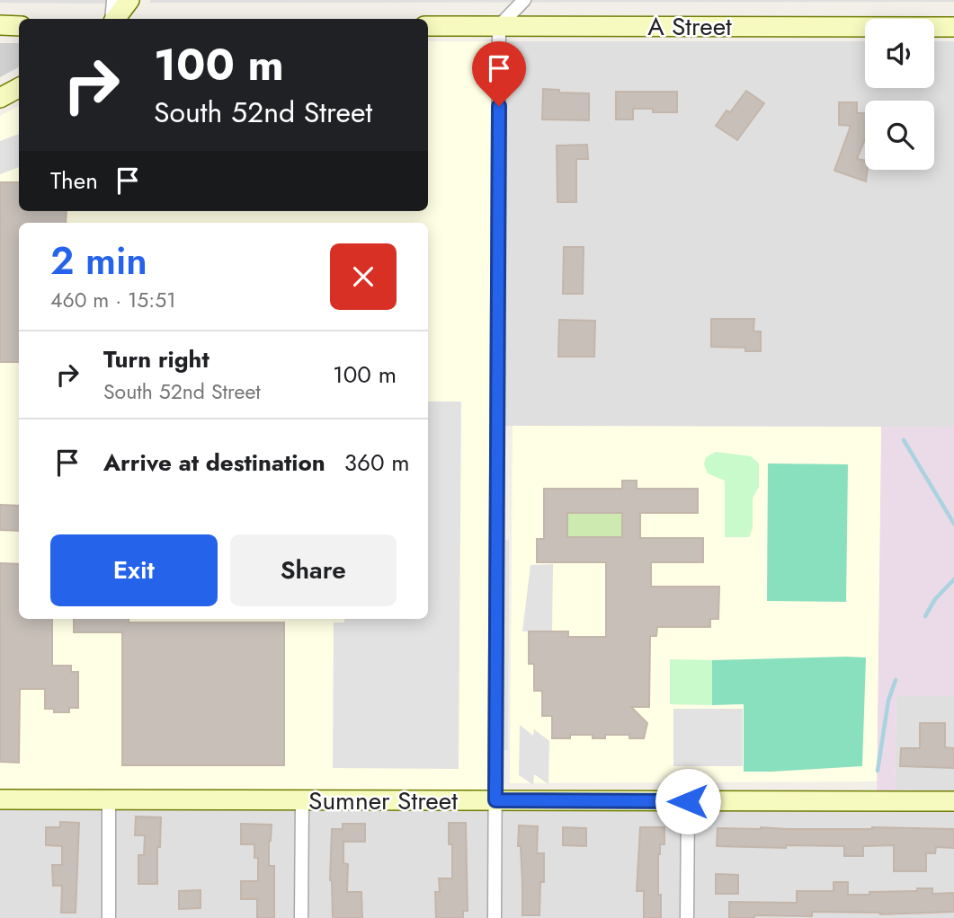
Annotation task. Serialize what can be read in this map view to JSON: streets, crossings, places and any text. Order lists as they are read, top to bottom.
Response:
{
  "streets": {
    "street": ["A Street", "Sumner Street"]
  },
  "page": {
    "turn": ["100 m", "South 52nd Street"],
    "then": "Then",
    "heading": ["2 min", "460 m · 15:51"],
    "list": [
      {
        "name": "Turn right",
        "note": "South 52nd Street",
        "value": "100 m"
      },
      {
        "name": "Arrive at destination",
        "value": "360 m"
      }
    ],
    "buttons": ["Exit", "Share"]
  }
}
